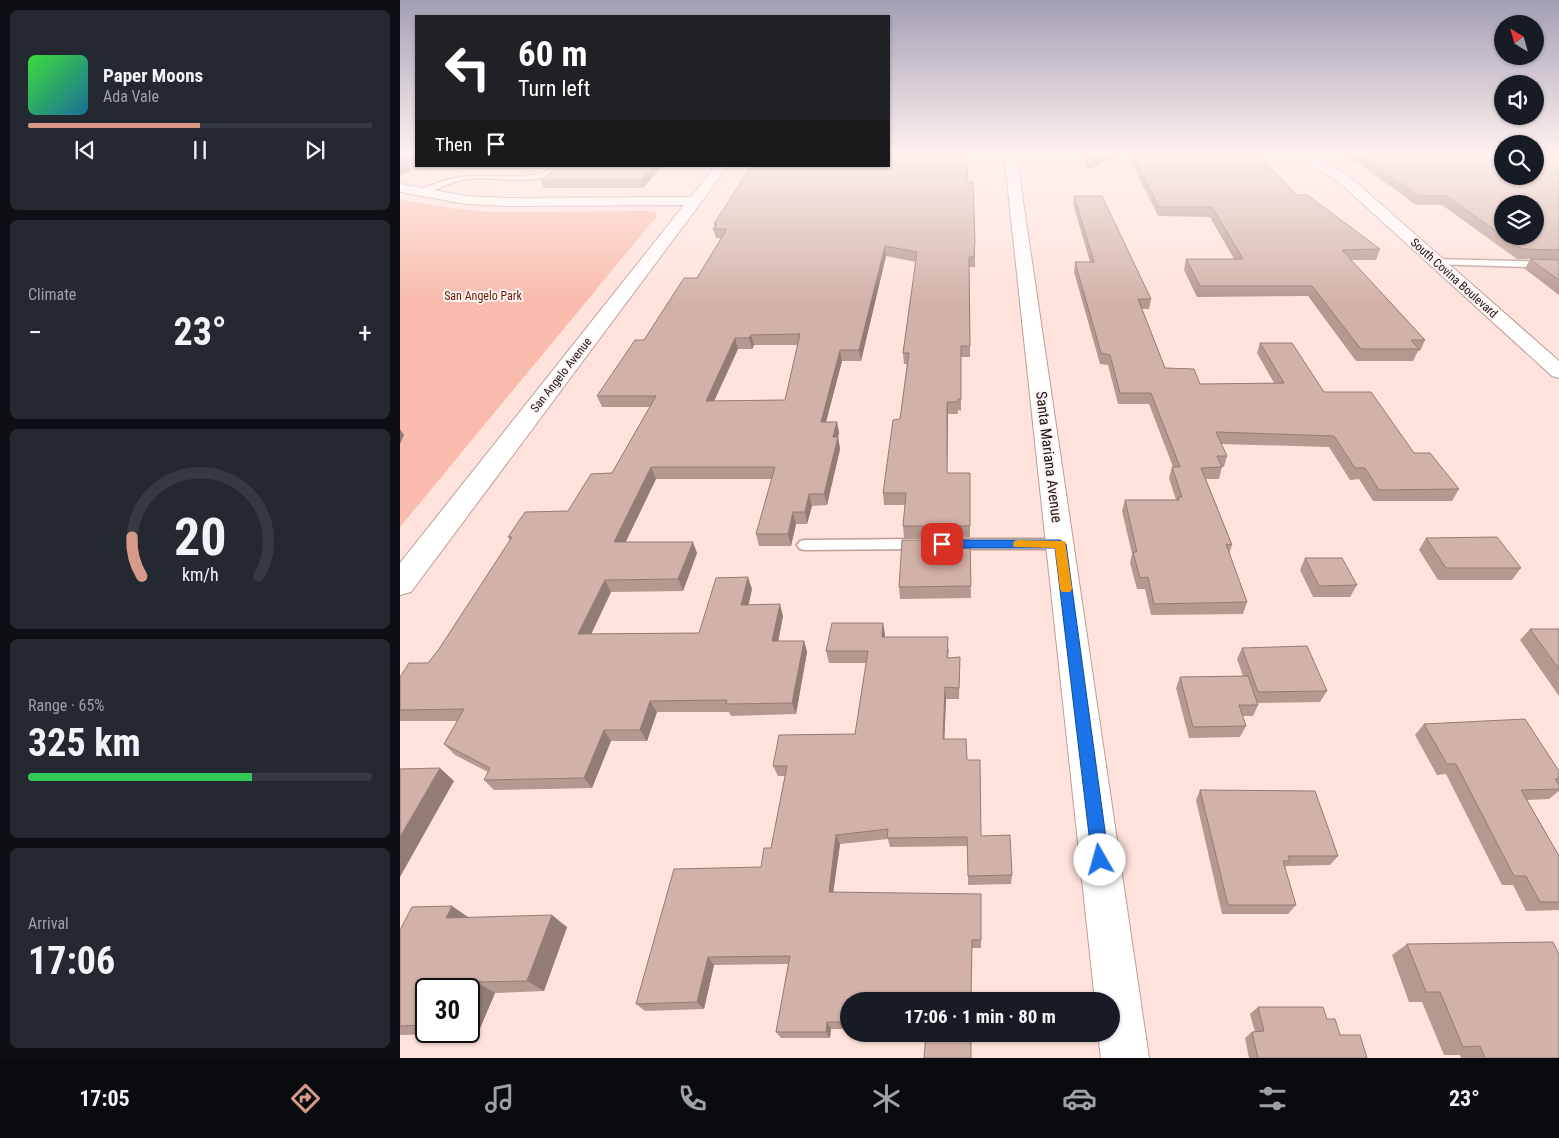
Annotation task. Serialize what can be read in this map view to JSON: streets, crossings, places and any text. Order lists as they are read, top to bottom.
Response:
{
  "streets": {
    "street": ["South Covina Boulevard", "San Angelo Avenue", "Santa Mariana Avenue"]
  },
  "parks": ["San Angelo Park"],
  "north": "top left",
  "page": {
    "turn": ["60 m", "Turn left"],
    "song": ["Paper Moons", "Ada Vale"],
    "then": "Then",
    "tile": [
      "Climate",
      ["Range · 65%", "325 km"],
      ["Arrival", "17:06"]
    ],
    "heat": ["−", "23°", "+"],
    "limit": "30",
    "trip": "17:06 · 1 min · 80 m",
    "tabs": ["17:05", "23°"],
    "gauge": ["20", "km/h"]
  }
}
